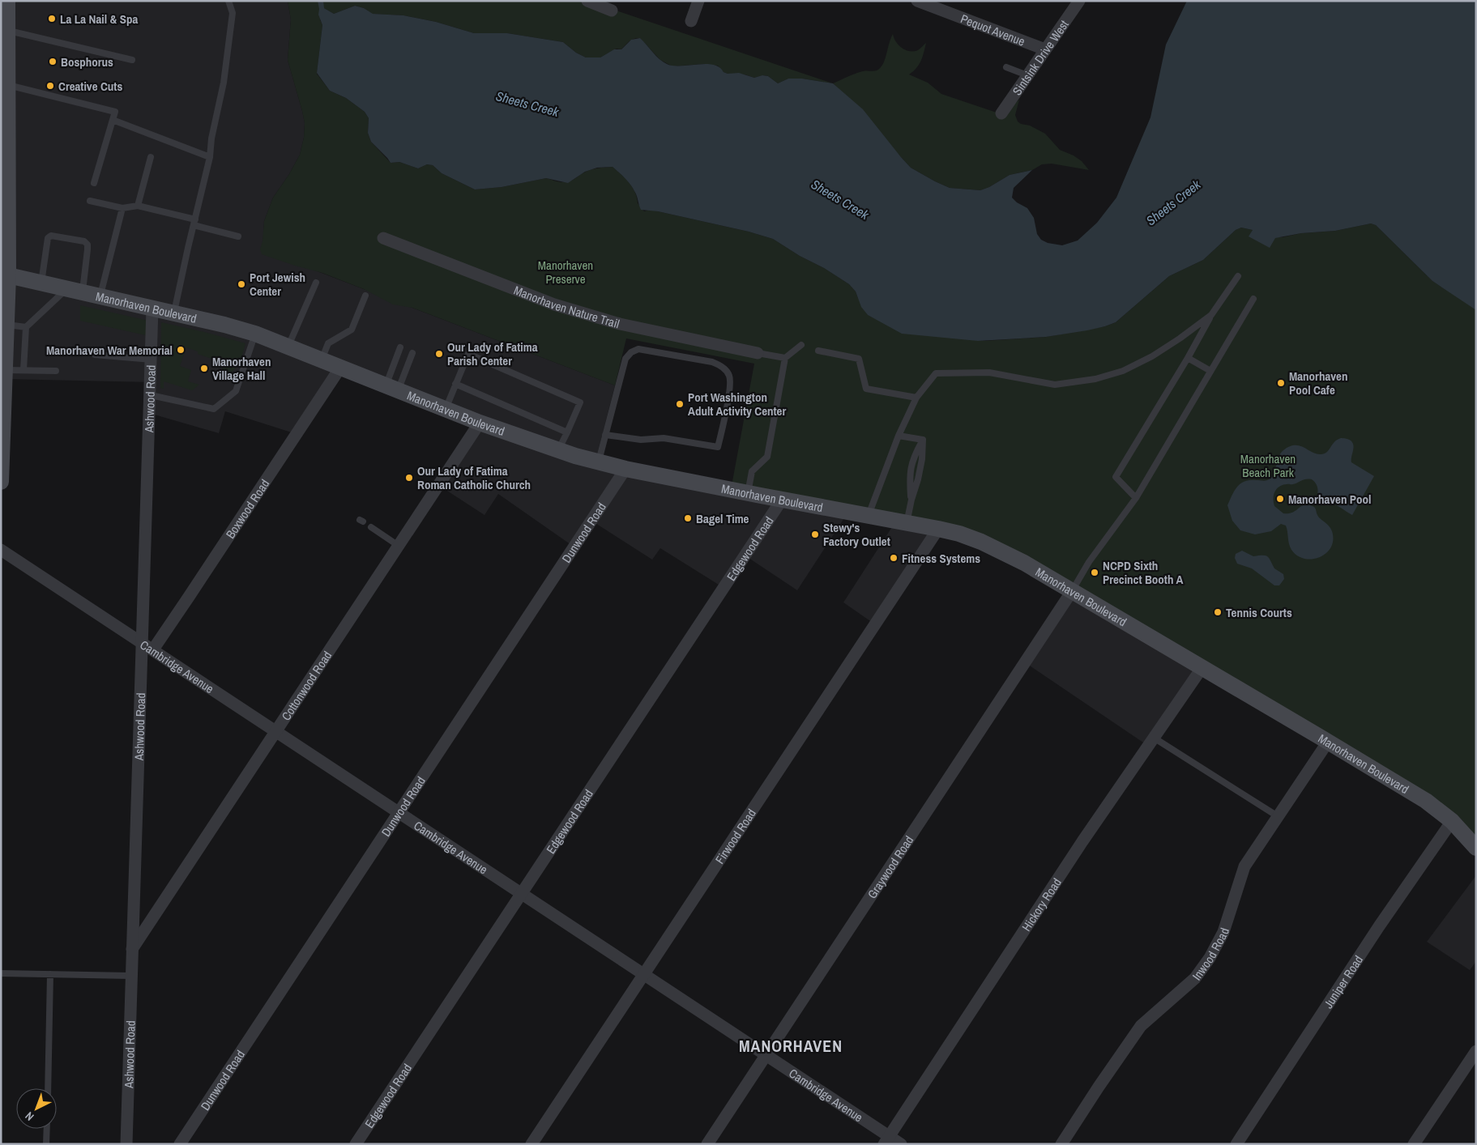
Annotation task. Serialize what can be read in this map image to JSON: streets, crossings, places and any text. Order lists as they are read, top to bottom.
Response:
{
  "streets": {
    "street": [
      "Pequot Avenue",
      "Sintsink Drive West",
      "Manorhaven Nature Trail",
      "Manorhaven Boulevard",
      "Ashwood Road",
      "Boxwood Road",
      "Dunwood Road",
      "Edgewood Road",
      "Cambridge Avenue",
      "Cottonwood Road",
      "Firwood Road",
      "Graywood Road",
      "Hickory Road",
      "Inwood Road",
      "Juniper Road"
    ]
  },
  "crossings": [
    ["Pequot Avenue", "Sintsink Drive West"],
    ["Manorhaven Boulevard", "Ashwood Road"],
    ["Manorhaven Boulevard", "Boxwood Road"],
    ["Manorhaven Boulevard", "Dunwood Road"],
    ["Manorhaven Boulevard", "Edgewood Road"],
    ["Manorhaven Boulevard", "Cottonwood Road"],
    ["Manorhaven Boulevard", "Firwood Road"],
    ["Manorhaven Boulevard", "Graywood Road"],
    ["Manorhaven Boulevard", "Hickory Road"],
    ["Manorhaven Boulevard", "Inwood Road"],
    ["Manorhaven Boulevard", "Juniper Road"],
    ["Ashwood Road", "Boxwood Road"],
    ["Ashwood Road", "Cambridge Avenue"],
    ["Ashwood Road", "Cottonwood Road"],
    ["Boxwood Road", "Cambridge Avenue"],
    ["Dunwood Road", "Cambridge Avenue"],
    ["Edgewood Road", "Cambridge Avenue"],
    ["Cambridge Avenue", "Cottonwood Road"],
    ["Cambridge Avenue", "Firwood Road"],
    ["Cambridge Avenue", "Graywood Road"],
    ["Cambridge Avenue", "Hickory Road"]
  ],
  "districts": ["MANORHAVEN"],
  "water": ["Sheets Creek"],
  "parks": ["Manorhaven Preserve", "Manorhaven Beach Park"],
  "places": [
    "La La Nail & Spa",
    "Bosphorus",
    "Creative Cuts",
    "Port Jewish Center",
    "Manorhaven War Memorial",
    "Our Lady of Fatima Parish Center",
    "Manorhaven Village Hall",
    "Manorhaven Pool Cafe",
    "Port Washington Adult Activity Center",
    "Our Lady of Fatima Roman Catholic Church",
    "Manorhaven Pool",
    "Bagel Time",
    "Stewy's Factory Outlet",
    "Fitness Systems",
    "NCPD Sixth Precinct Booth A",
    "Tennis Courts"
  ],
  "north": "bottom left"
}
